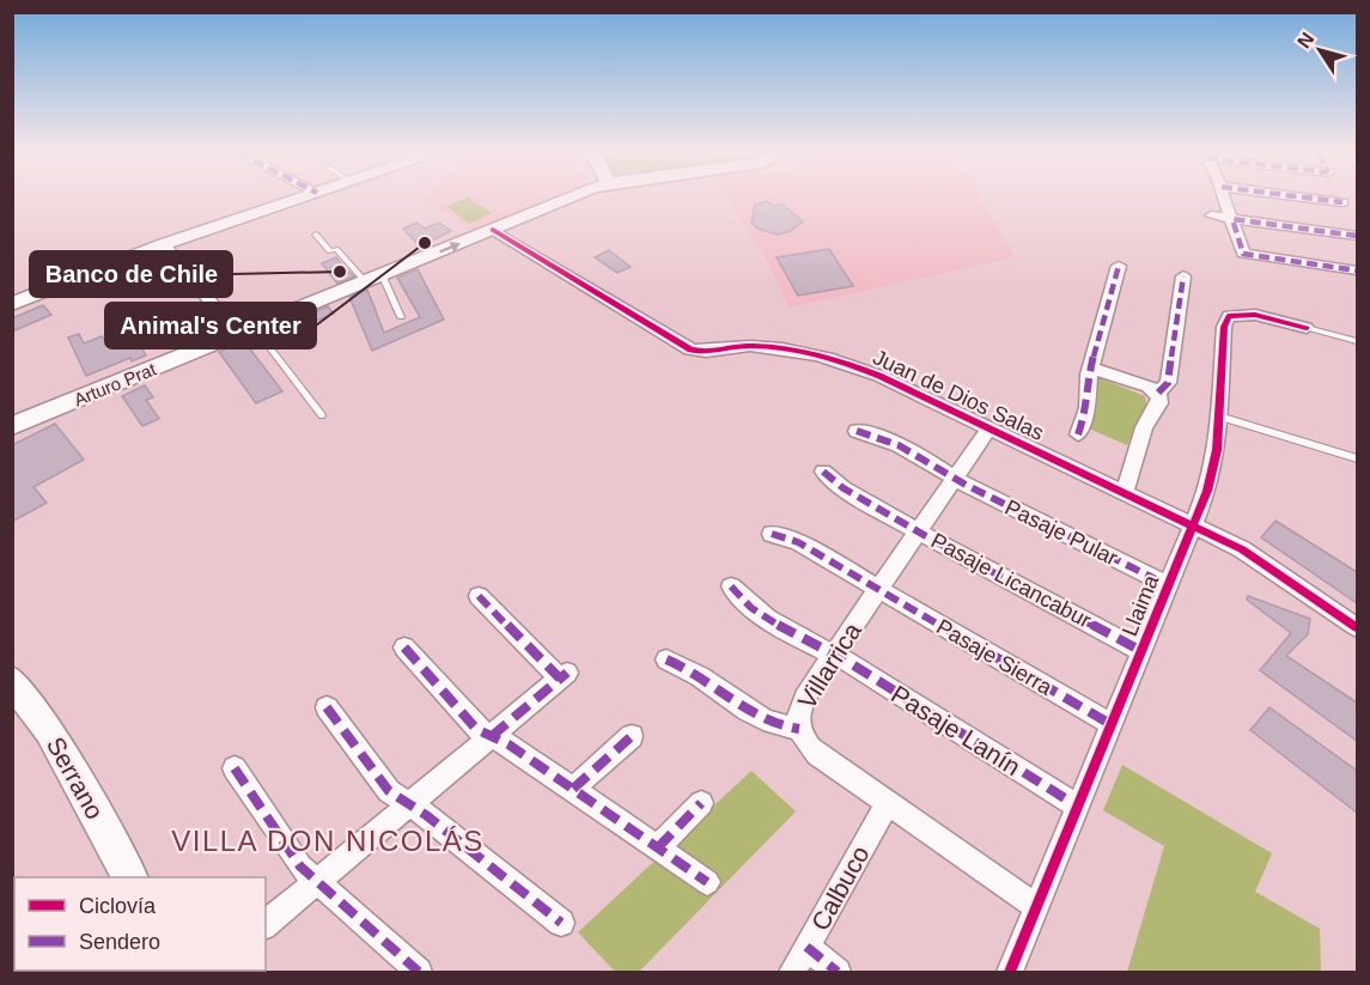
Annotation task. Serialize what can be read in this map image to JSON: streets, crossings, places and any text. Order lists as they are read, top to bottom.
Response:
{
  "streets": {
    "main road": ["Arturo Prat", "Serrano"],
    "street": [
      "Juan de Dios Salas",
      "Pasaje Pular",
      "Pasaje Licancabur",
      "Llaima",
      "Pasaje Sierra",
      "Villarrica",
      "Pasaje Lanín",
      "Calbuco"
    ]
  },
  "crossings": [
    ["Arturo Prat", "Juan de Dios Salas"],
    ["Juan de Dios Salas", "Llaima"],
    ["Juan de Dios Salas", "Villarrica"],
    ["Pasaje Pular", "Llaima"],
    ["Pasaje Pular", "Villarrica"],
    ["Pasaje Licancabur", "Llaima"],
    ["Pasaje Licancabur", "Villarrica"],
    ["Llaima", "Pasaje Sierra"],
    ["Llaima", "Villarrica"],
    ["Llaima", "Pasaje Lanín"],
    ["Pasaje Sierra", "Villarrica"],
    ["Villarrica", "Pasaje Lanín"],
    ["Villarrica", "Calbuco"]
  ],
  "districts": ["VILLA DON NICOLÁS"],
  "places": ["Animal's Center", "Banco de Chile"],
  "legend": ["Ciclovía", "Sendero"],
  "north": "top left"
}
